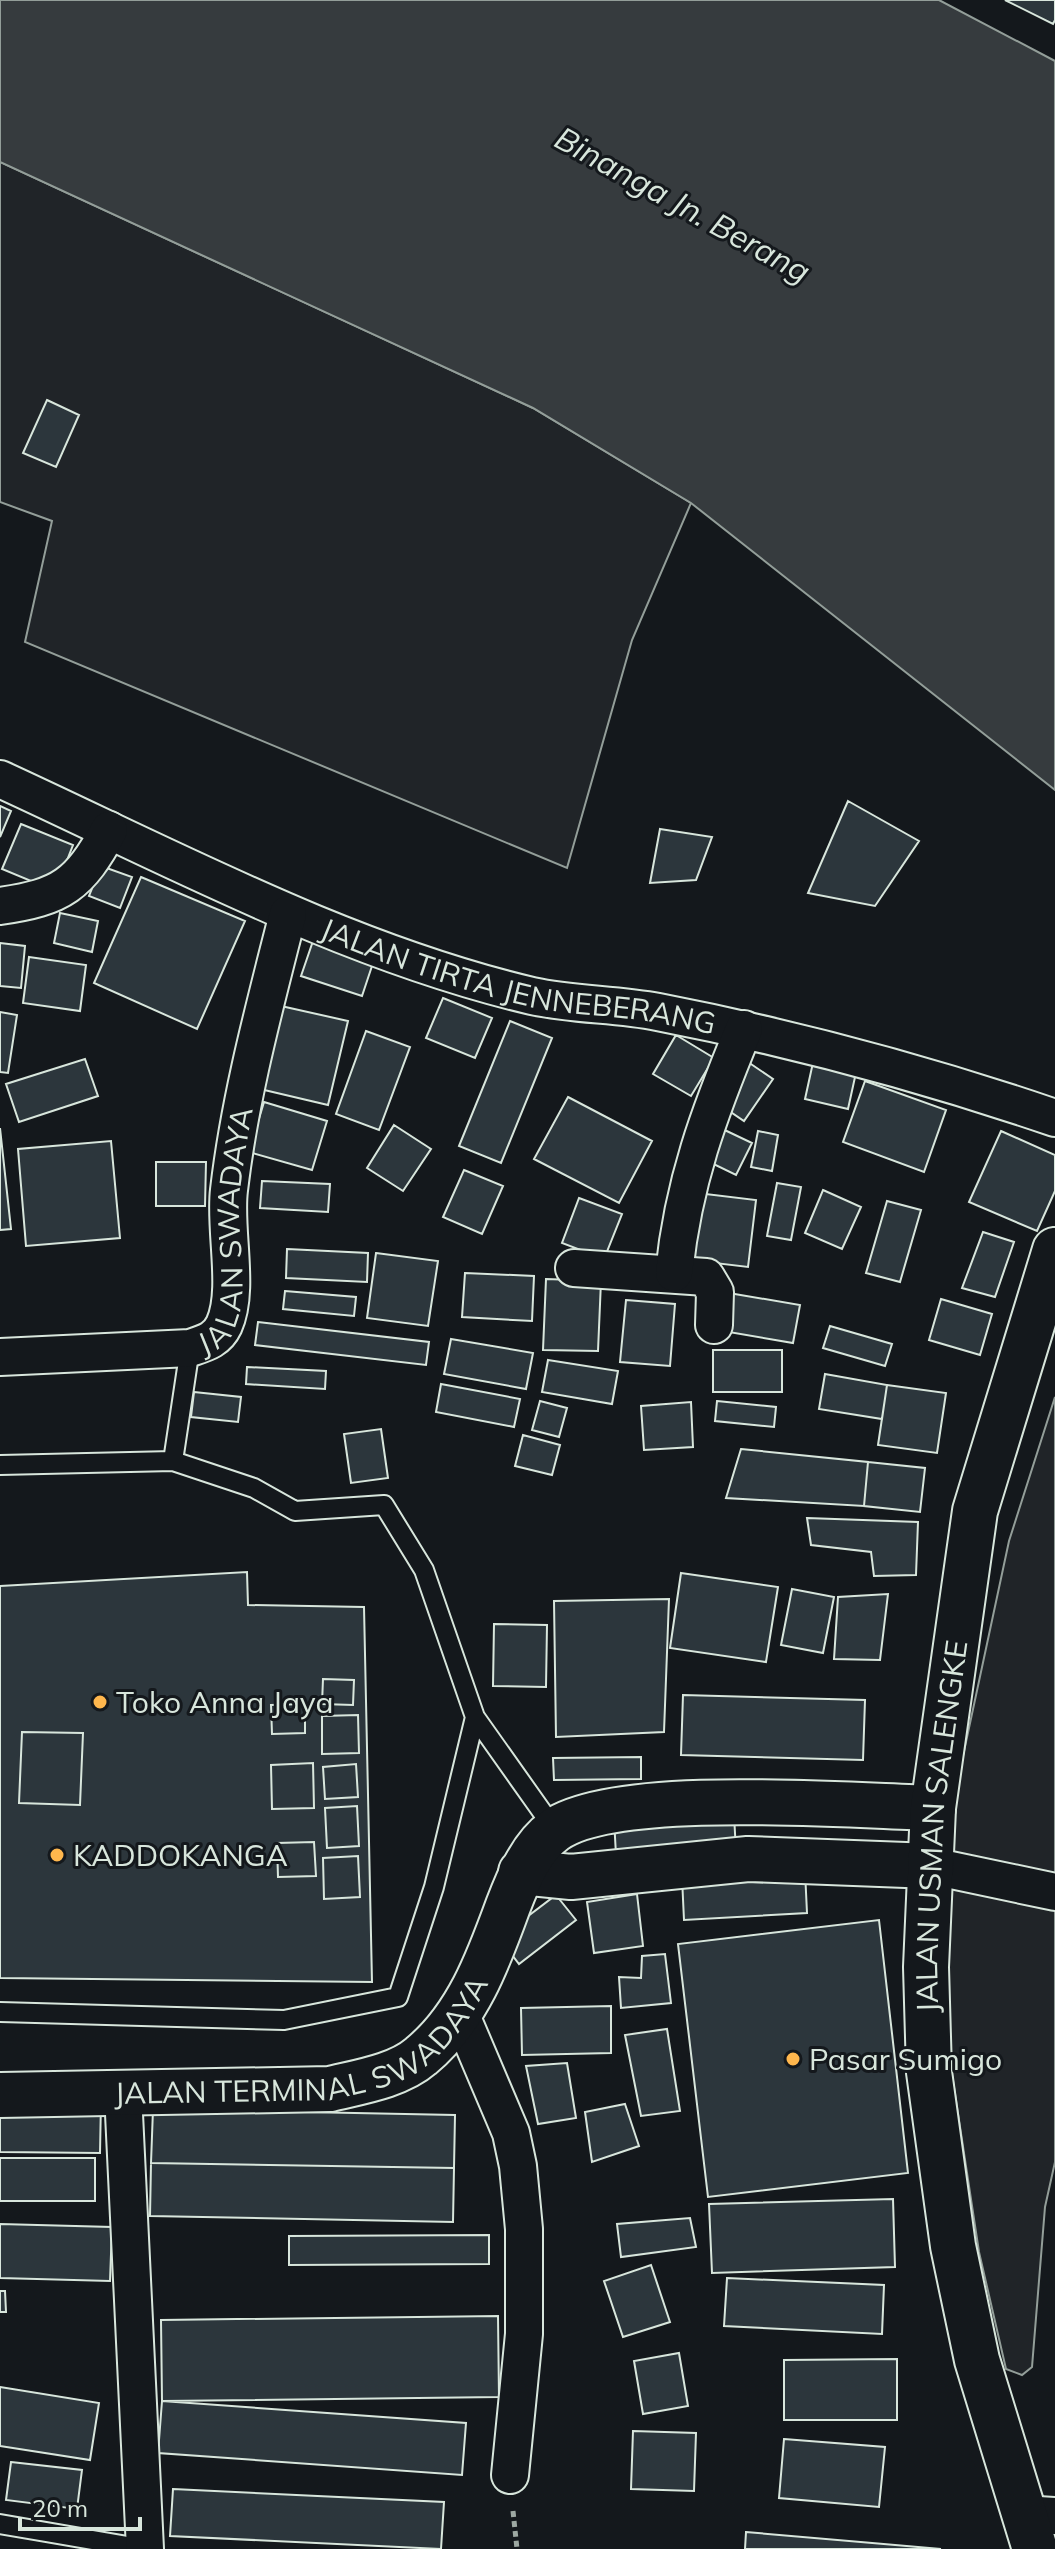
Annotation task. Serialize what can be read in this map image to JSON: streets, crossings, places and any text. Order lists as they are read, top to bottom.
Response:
{
  "streets": {
    "main road": ["JALAN USMAN SALENGKE", "JALAN TERMINAL SWADAYA"],
    "street": ["JALAN TIRTA JENNEBERANG", "JALAN SWADAYA"]
  },
  "crossings": [
    ["JALAN TIRTA JENNEBERANG", "JALAN SWADAYA"]
  ],
  "water": ["Binanga Jn. Berang"],
  "places": ["Toko Anna Jaya", "KADDOKANGA", "Pasar Sumigo"],
  "scale_bar": "20 m"
}
